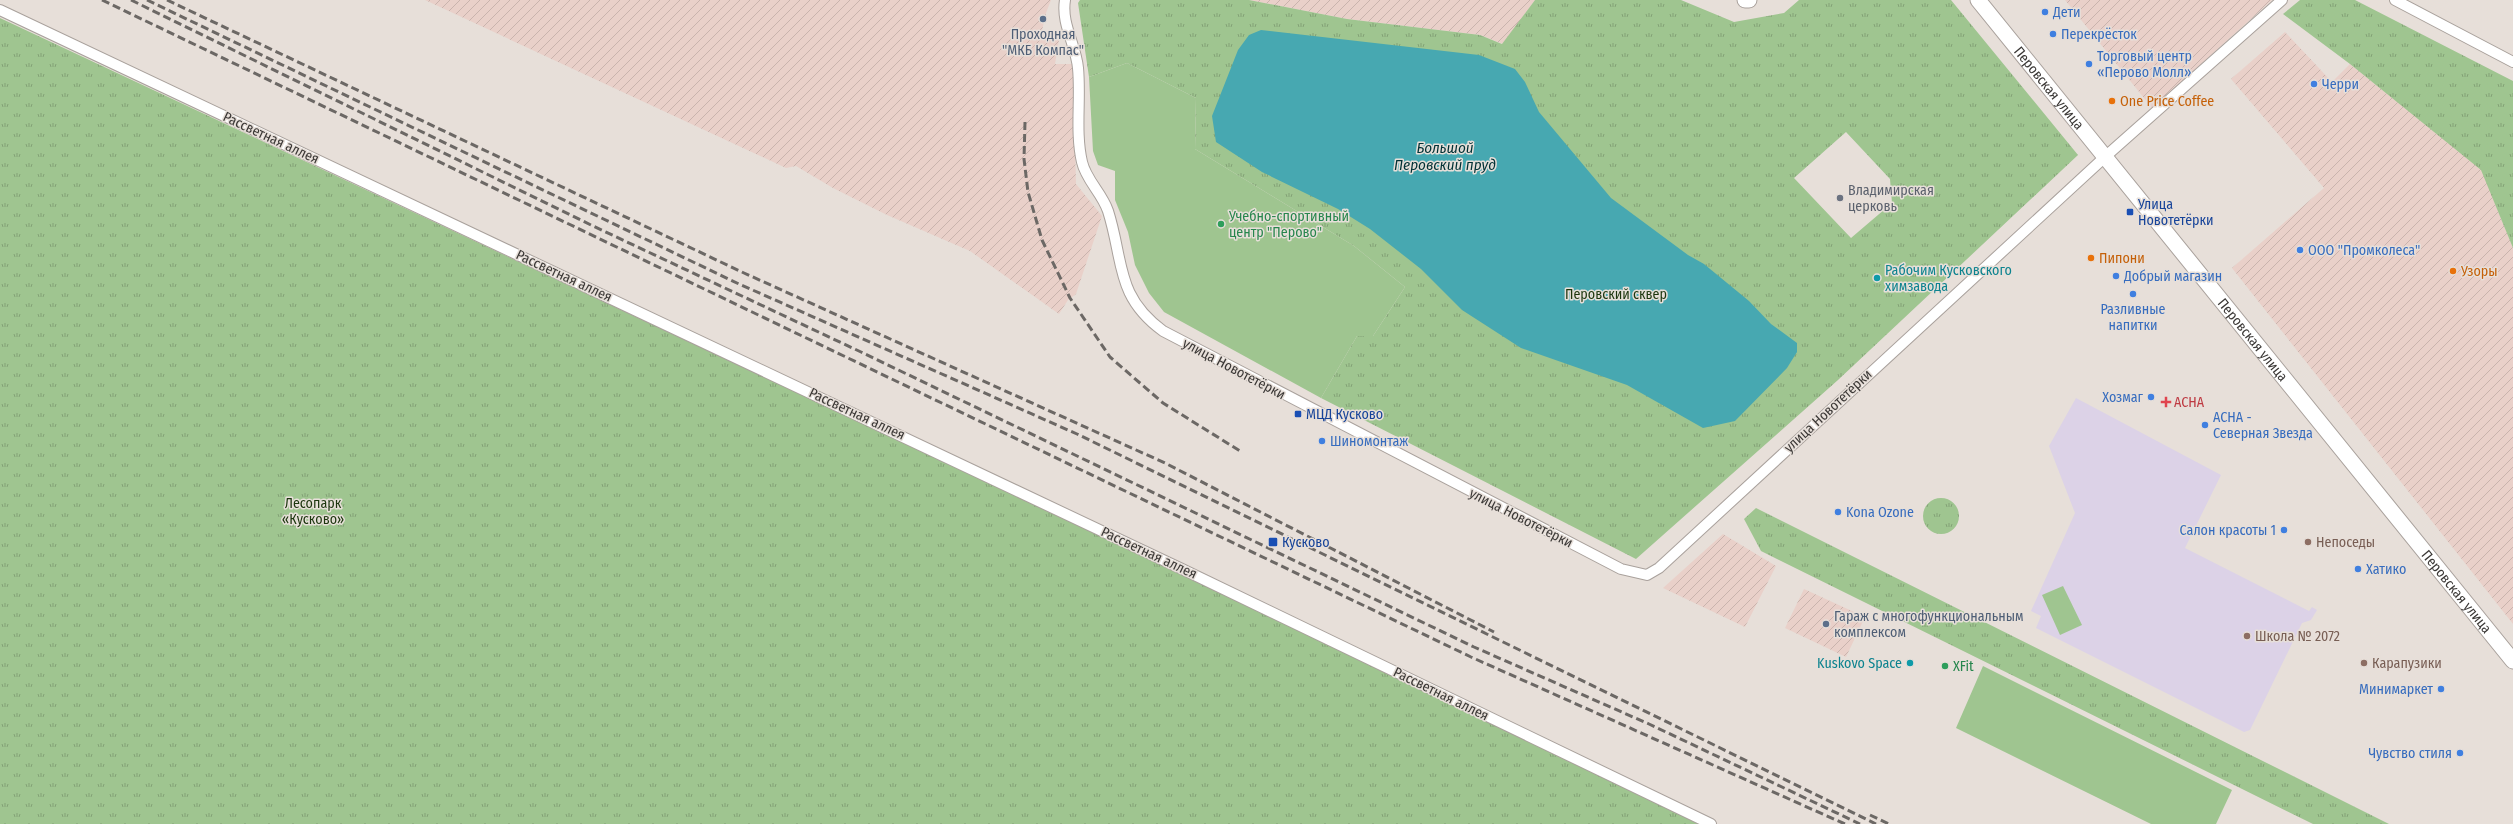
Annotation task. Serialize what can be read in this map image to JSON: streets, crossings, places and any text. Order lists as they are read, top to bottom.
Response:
{
  "streets": {
    "main road": ["Перовская улица"],
    "street": ["Рассветная аллея", "улица Новотетёрки"]
  },
  "crossings": [
    ["Перовская улица", "улица Новотетёрки"]
  ],
  "water": ["Большой Перовский пруд"],
  "parks": ["Перовский сквер", "Лесопарк «Кусково»"],
  "places": {
    "other": [
      "Дети",
      "Проходная \"МКБ Компас\"",
      "Перекрёсток",
      "Торговый центр «Перово Молл»",
      "Черри",
      "One Price Coffee",
      "Владимирская церковь",
      "Учебно-спортивный центр \"Перово\"",
      "ООО \"Промколеса\"",
      "Пипони",
      "Узоры",
      "Добрый магазин",
      "Рабочим Кусковского химзавода",
      "Разливные напитки",
      "Хозмаг",
      "АСНА - Северная Звезда",
      "Шиномонтаж",
      "Kona Ozone",
      "Салон красоты 1",
      "Непоседы",
      "Хатико",
      "Гараж с многофункциональным комплексом",
      "Школа № 2072",
      "Kuskovo Space",
      "Карапузики",
      "XFit",
      "Минимаркет",
      "Чувство стиля"
    ],
    "transit": ["Улица Новотетёрки", "МЦД Кусково", "Кусково"],
    "health": ["АСНА"]
  }
}
